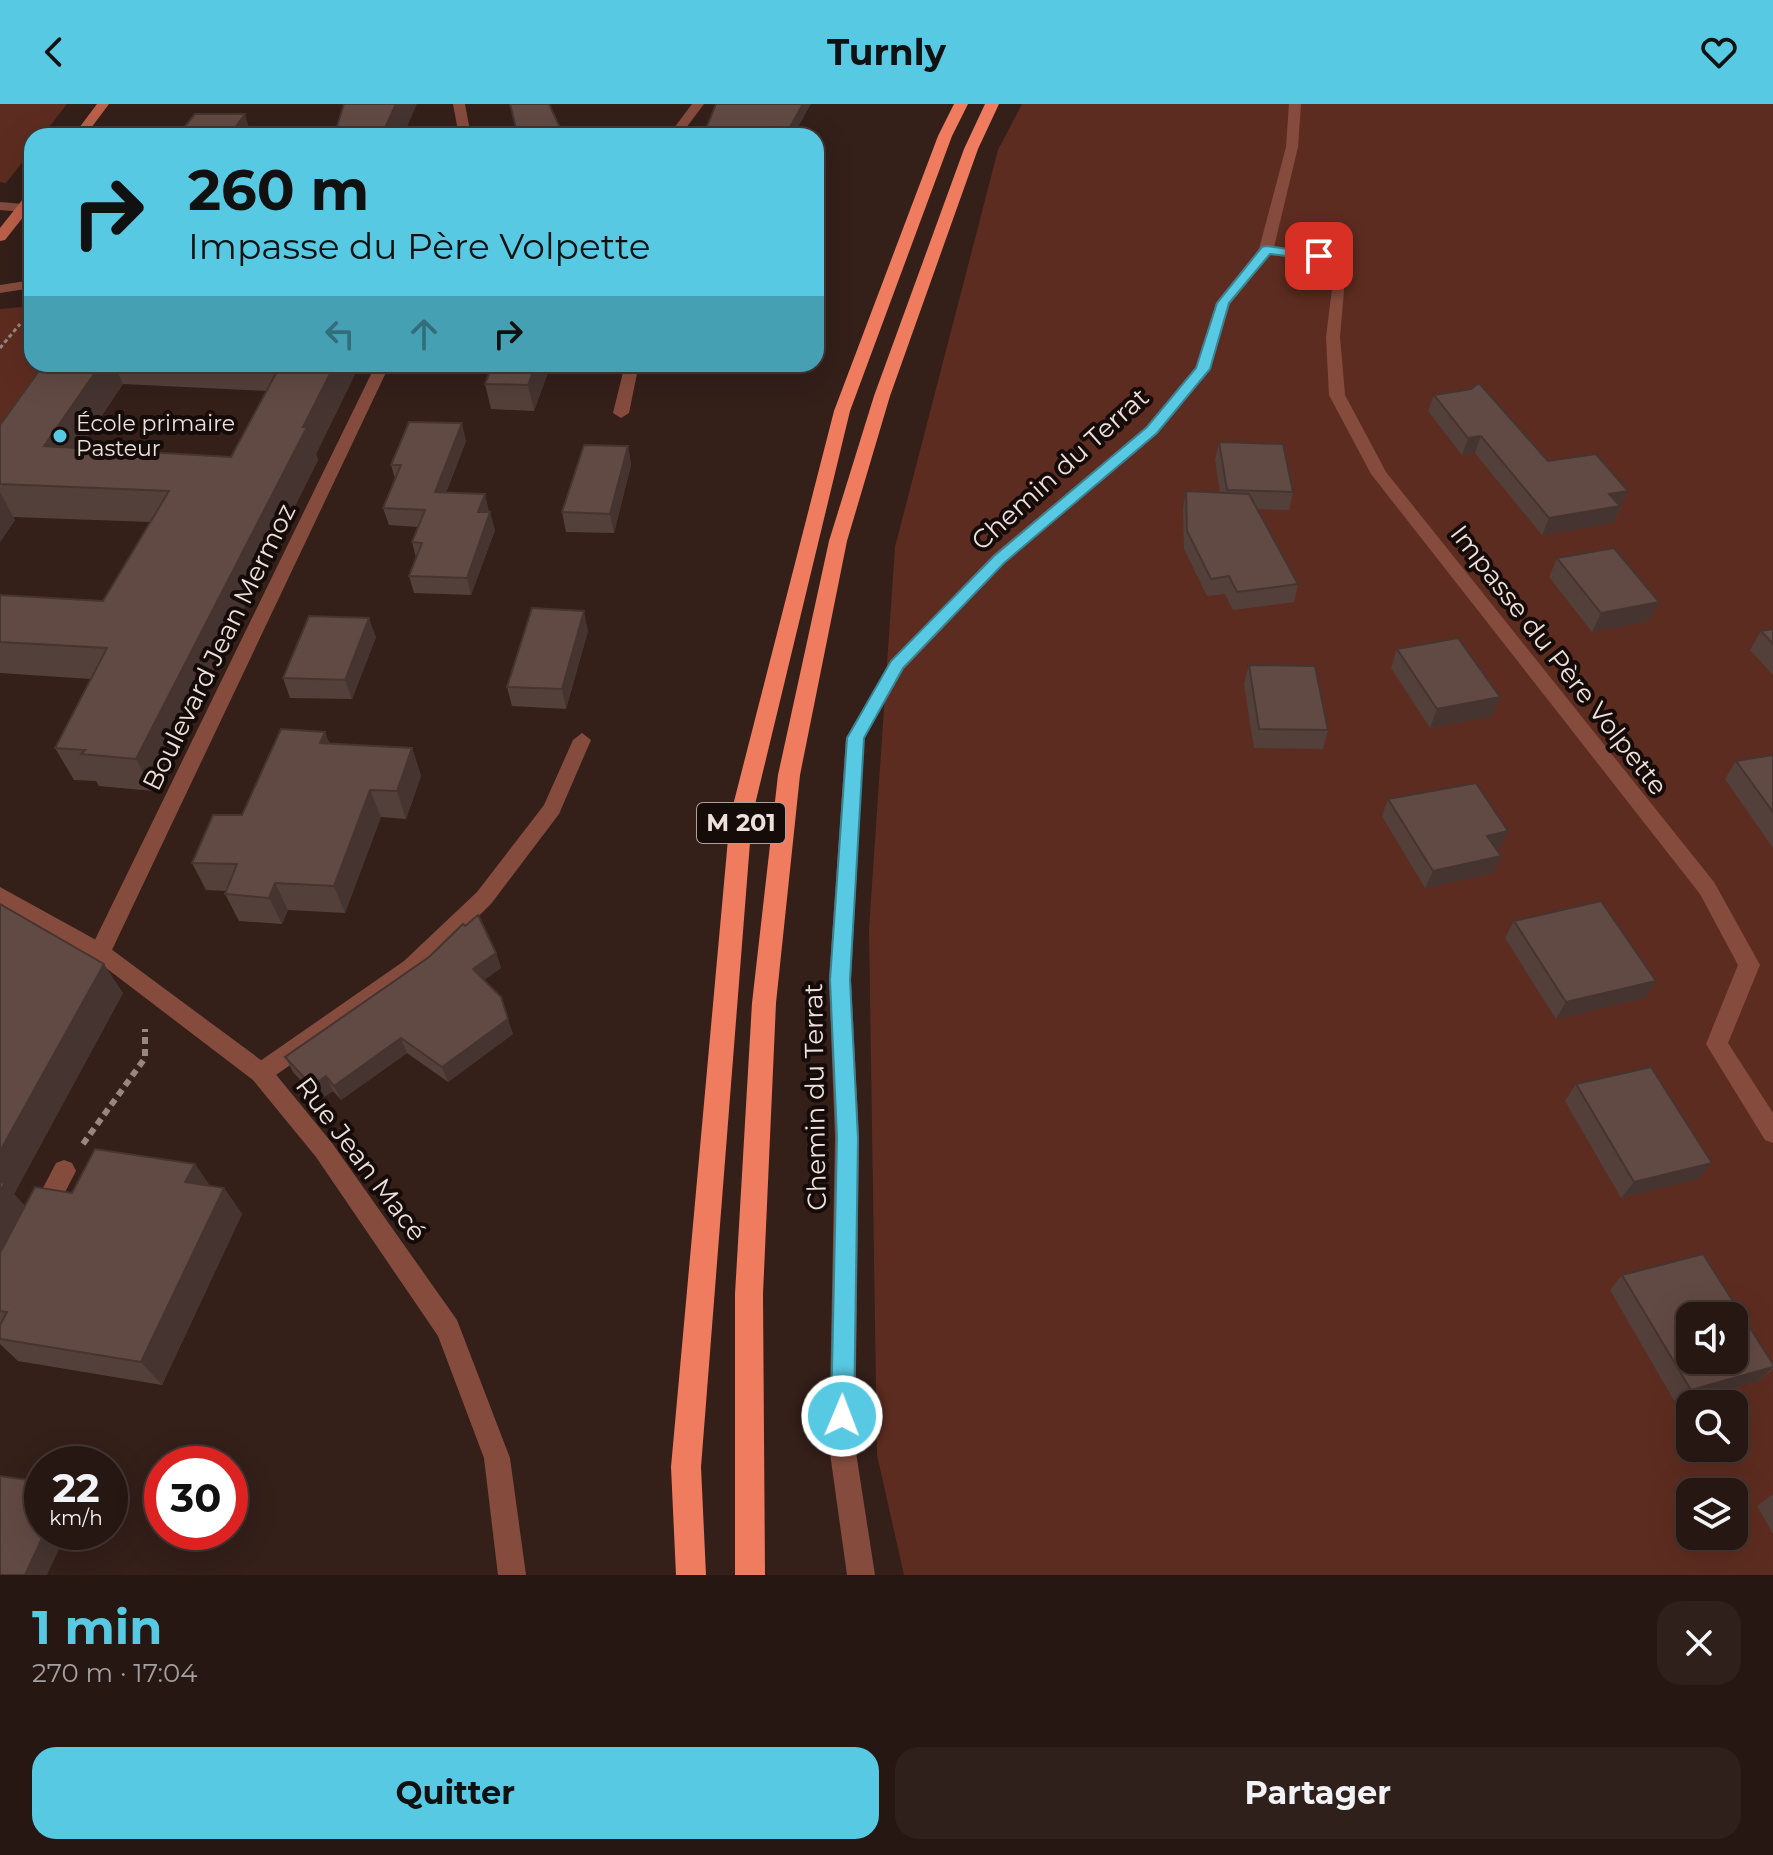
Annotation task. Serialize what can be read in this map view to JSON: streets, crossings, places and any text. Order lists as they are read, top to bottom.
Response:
{
  "streets": {
    "highway": ["M 201"],
    "street": [
      "Chemin du Terrat",
      "Boulevard Jean Mermoz",
      "Impasse du Père Volpette",
      "Rue Jean Macé"
    ]
  },
  "crossings": [
    ["Chemin du Terrat", "Impasse du Père Volpette"],
    ["Boulevard Jean Mermoz", "Rue Jean Macé"]
  ],
  "places": ["École primaire Pasteur"],
  "page": {
    "header": "Turnly",
    "turn": ["260 m", "Impasse du Père Volpette"],
    "speed": "22 km/h",
    "limit": "30",
    "heading": ["1 min", "270 m · 17:04"],
    "buttons": ["Quitter", "Partager"]
  }
}
